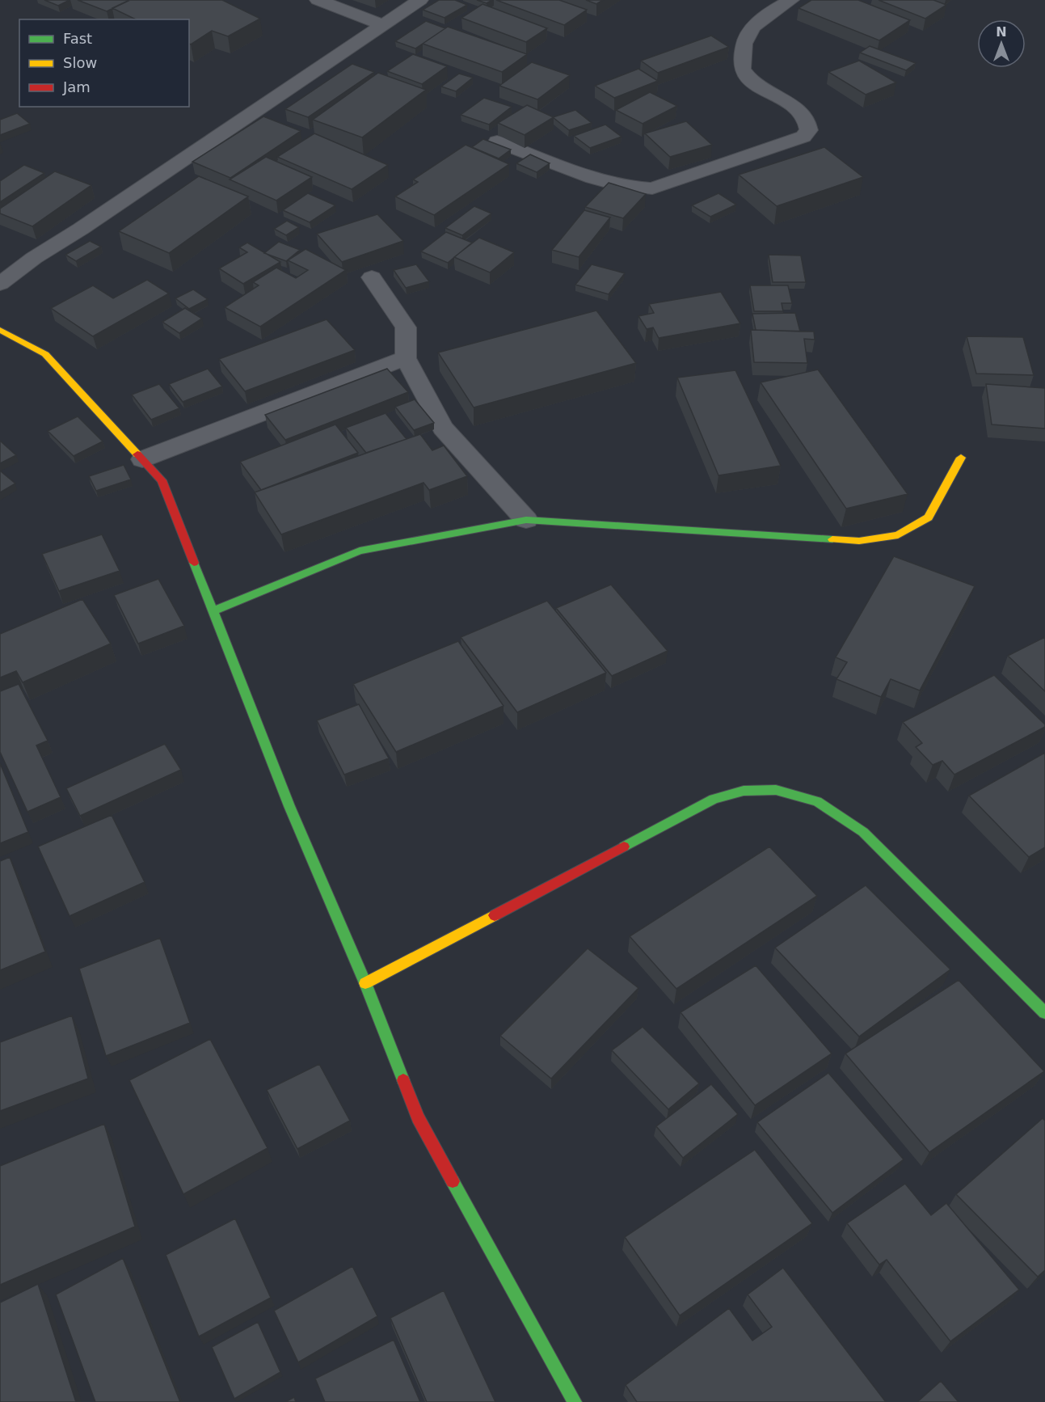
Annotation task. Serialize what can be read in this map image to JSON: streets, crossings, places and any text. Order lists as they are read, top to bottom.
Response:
{
  "legend": ["Fast", "Slow", "Jam"],
  "north": "top"
}
